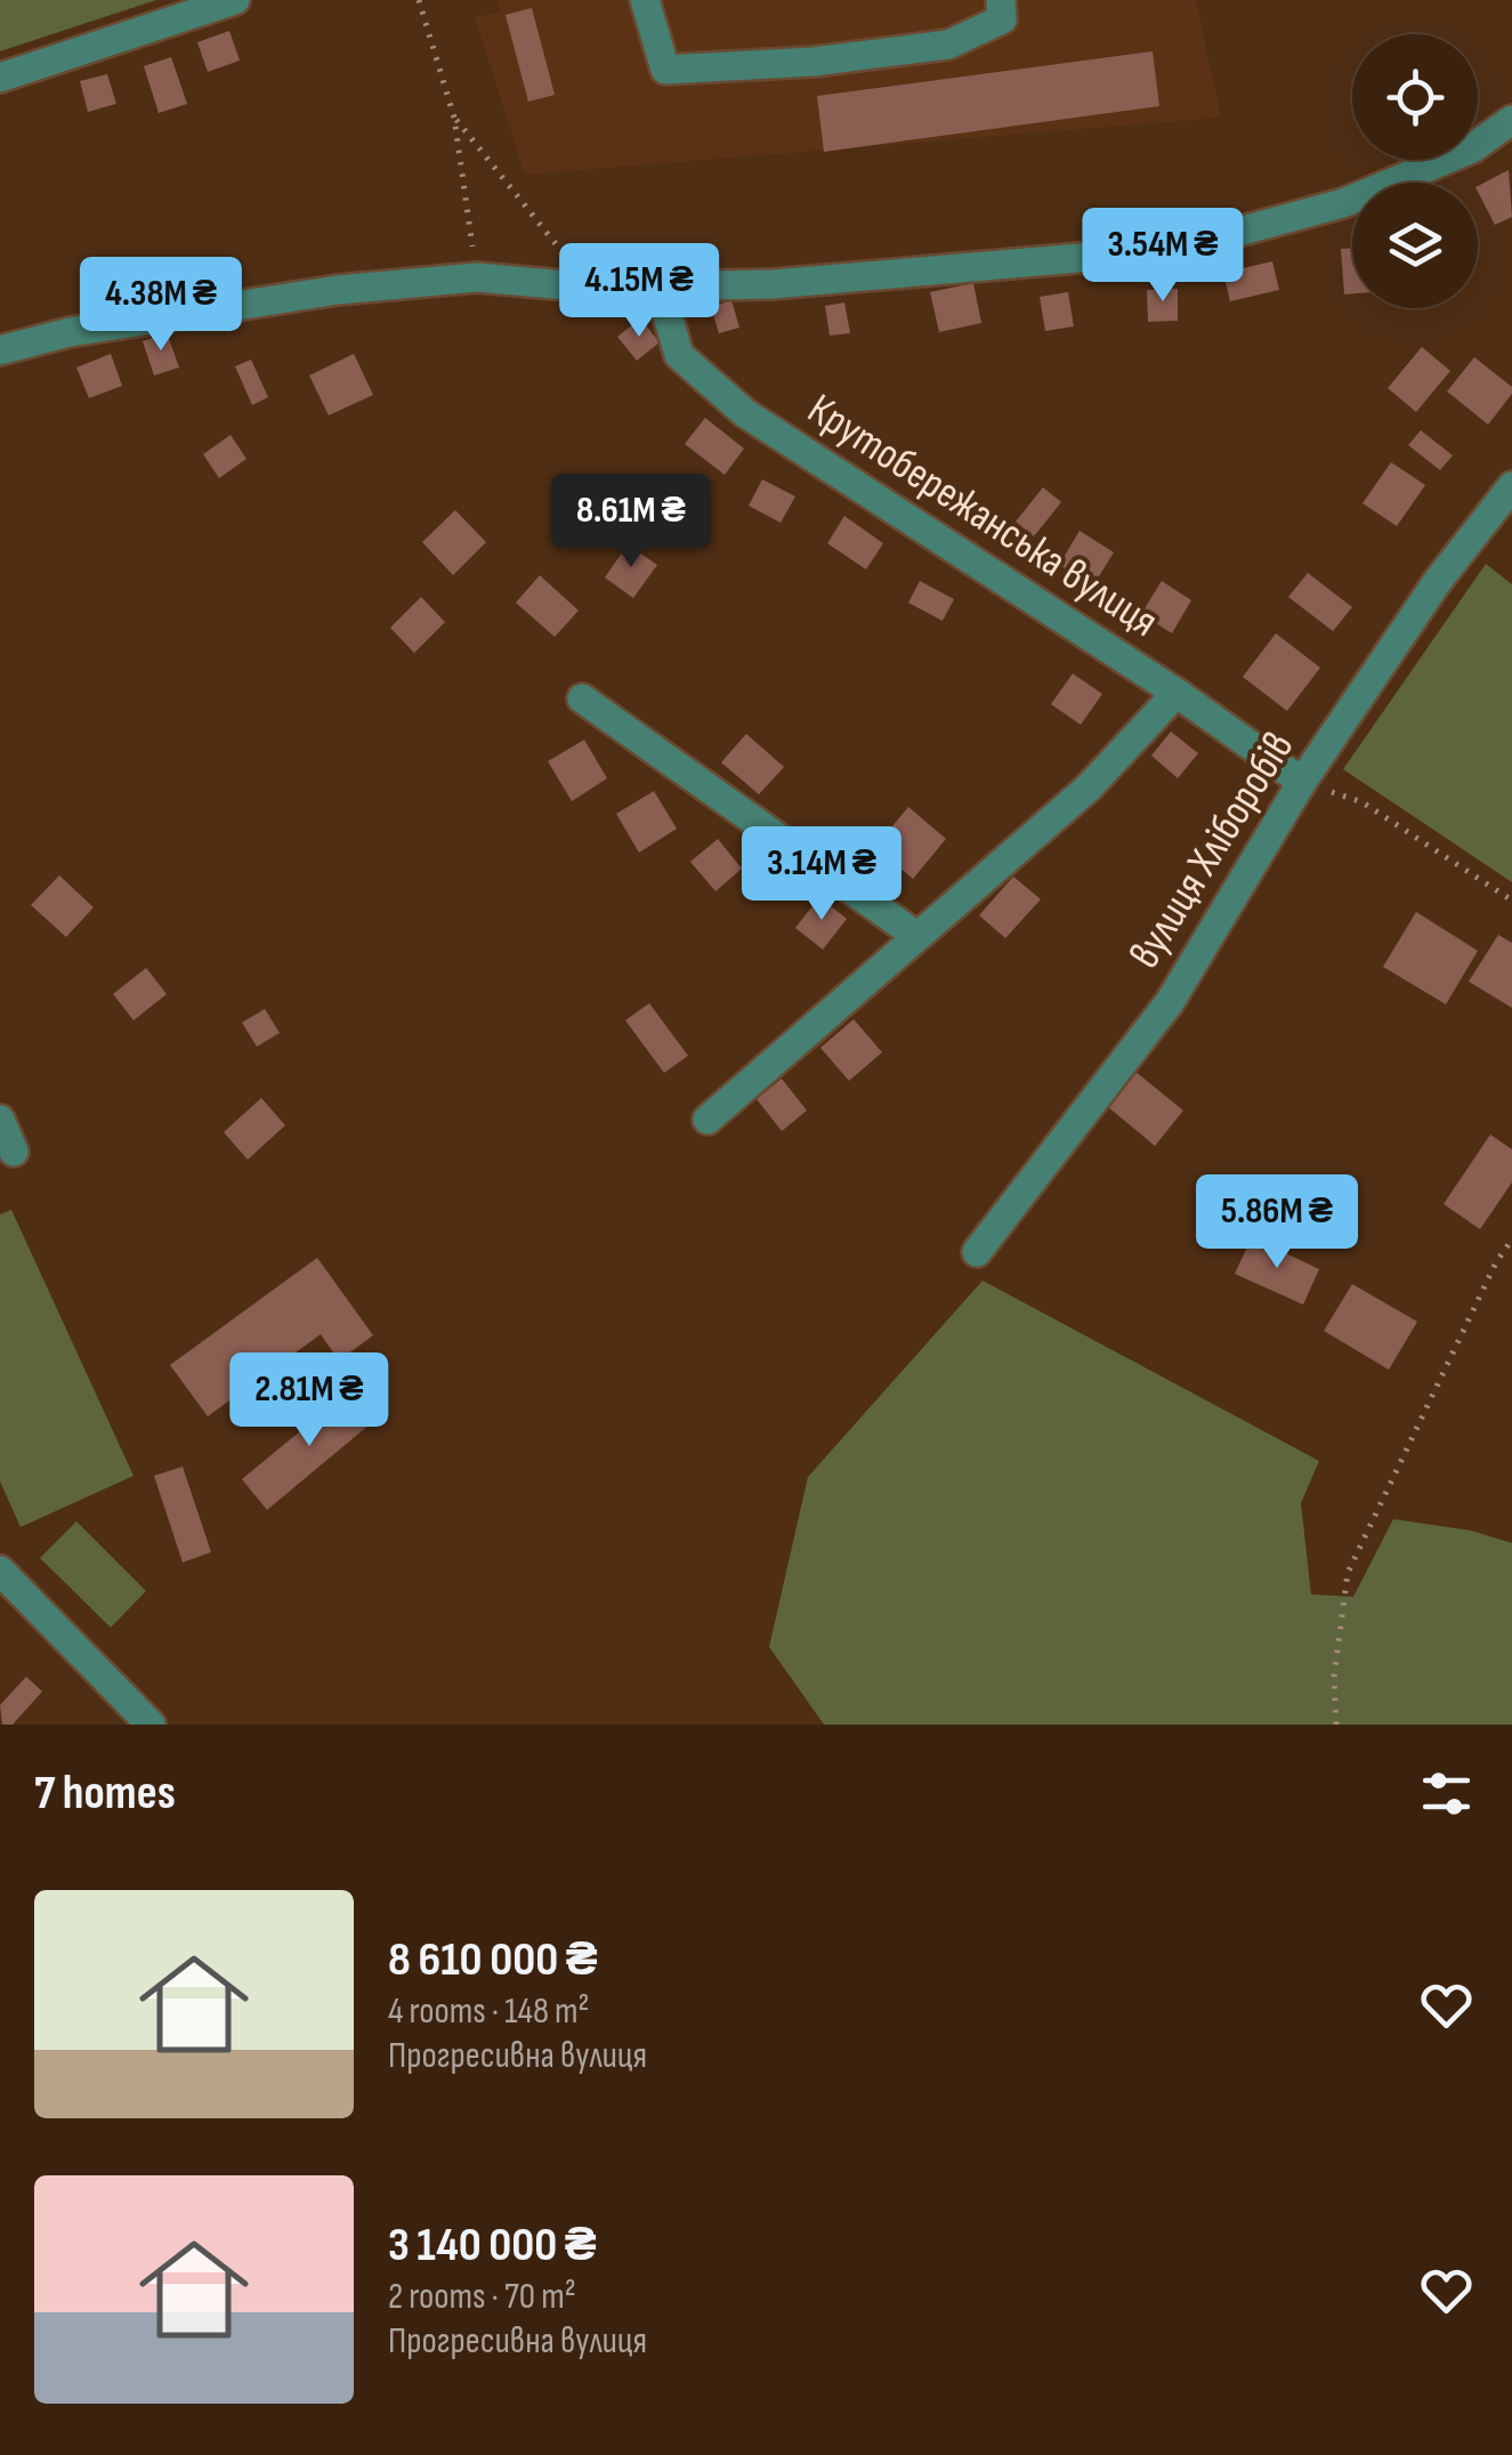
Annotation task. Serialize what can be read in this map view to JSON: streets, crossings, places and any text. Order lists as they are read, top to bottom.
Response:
{
  "streets": {
    "street": ["Крутобережанська вулиця", "вулиця Хліборобів"]
  },
  "crossings": [
    ["Крутобережанська вулиця", "вулиця Хліборобів"]
  ],
  "page": {
    "price": [
      "3.54M ₴",
      "4.15M ₴",
      "4.38M ₴",
      "8.61M ₴",
      "3.14M ₴",
      "5.86M ₴",
      "2.81M ₴"
    ],
    "heading": "7 homes",
    "list": [
      {
        "name": "8 610 000 ₴",
        "note": "4 rooms · 148 m² · Прогресивна вулиця"
      },
      {
        "name": "3 140 000 ₴",
        "note": "2 rooms · 70 m² · Прогресивна вулиця"
      }
    ]
  }
}
